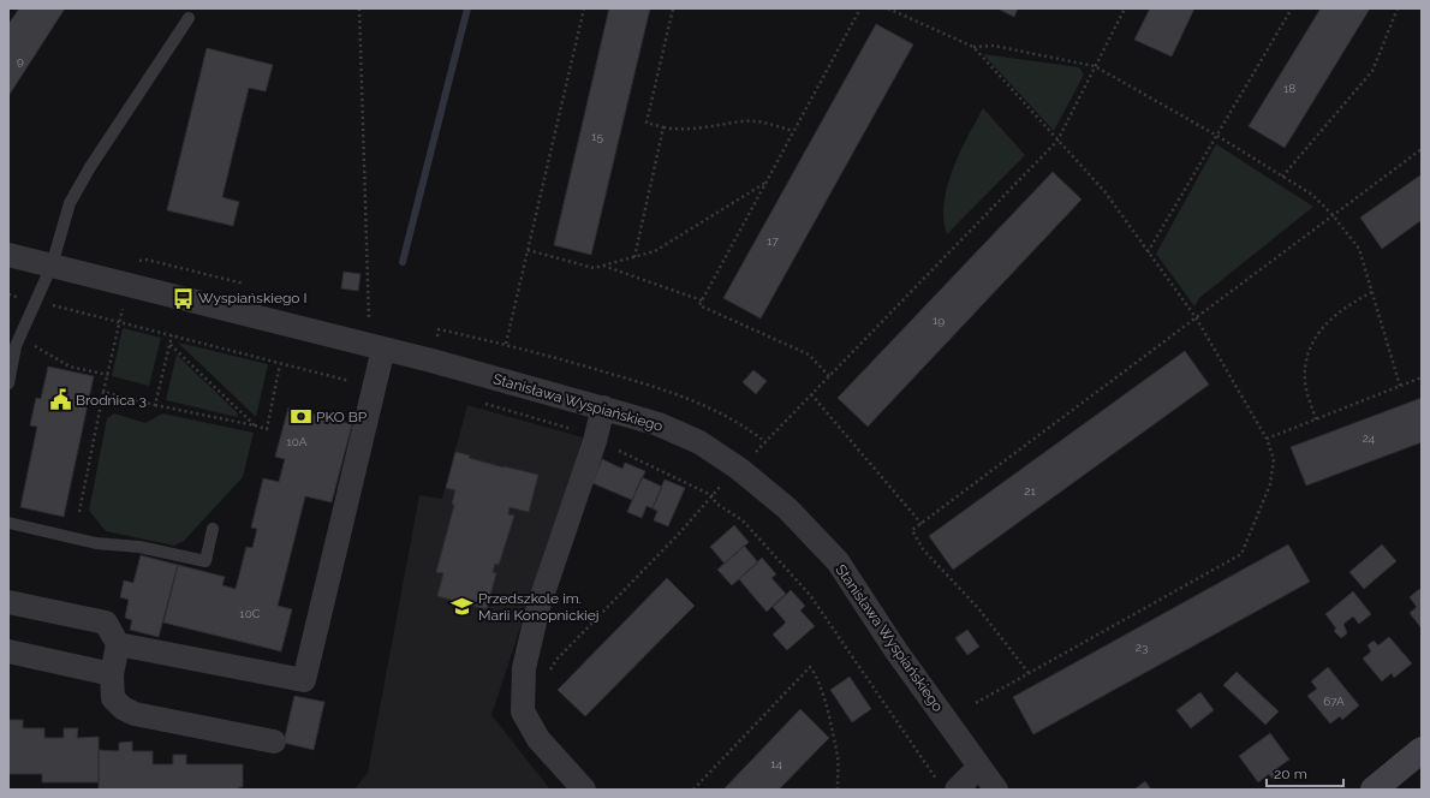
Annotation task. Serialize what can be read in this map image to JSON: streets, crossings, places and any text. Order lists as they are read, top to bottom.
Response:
{
  "streets": {
    "street": ["Stanisława Wyspiańskiego"]
  },
  "places": {
    "bus stop": ["Wyspiańskiego I"],
    "public building": ["Brodnica 3"],
    "bank": ["PKO BP"],
    "school or university": ["Przedszkole im. Marii Konopnickiej"]
  },
  "house_numbers": [
    "9",
    "18",
    "15",
    "17",
    "19",
    "24",
    "10A",
    "21",
    "10C",
    "23",
    "67A",
    "14"
  ],
  "scale_bar": "20 m"
}
